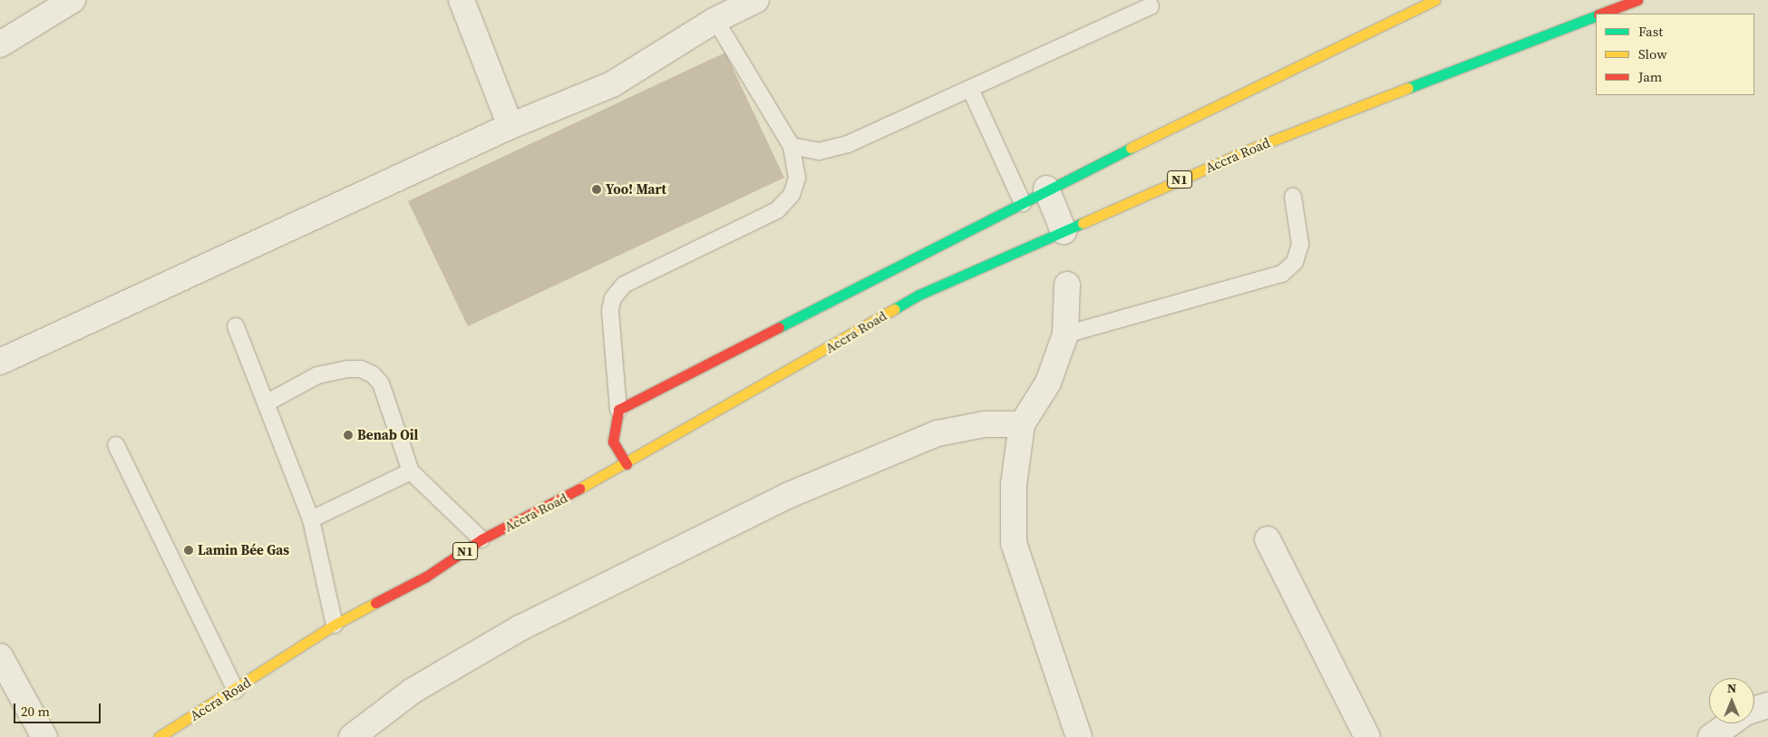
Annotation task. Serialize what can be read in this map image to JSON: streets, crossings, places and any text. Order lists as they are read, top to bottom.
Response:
{
  "streets": {
    "main road": ["Accra Road", "N1"]
  },
  "places": ["Yoo! Mart", "Benab Oil", "Lamin Bée Gas"],
  "legend": ["Fast", "Slow", "Jam"],
  "scale_bar": "20 m",
  "north": "top"
}
